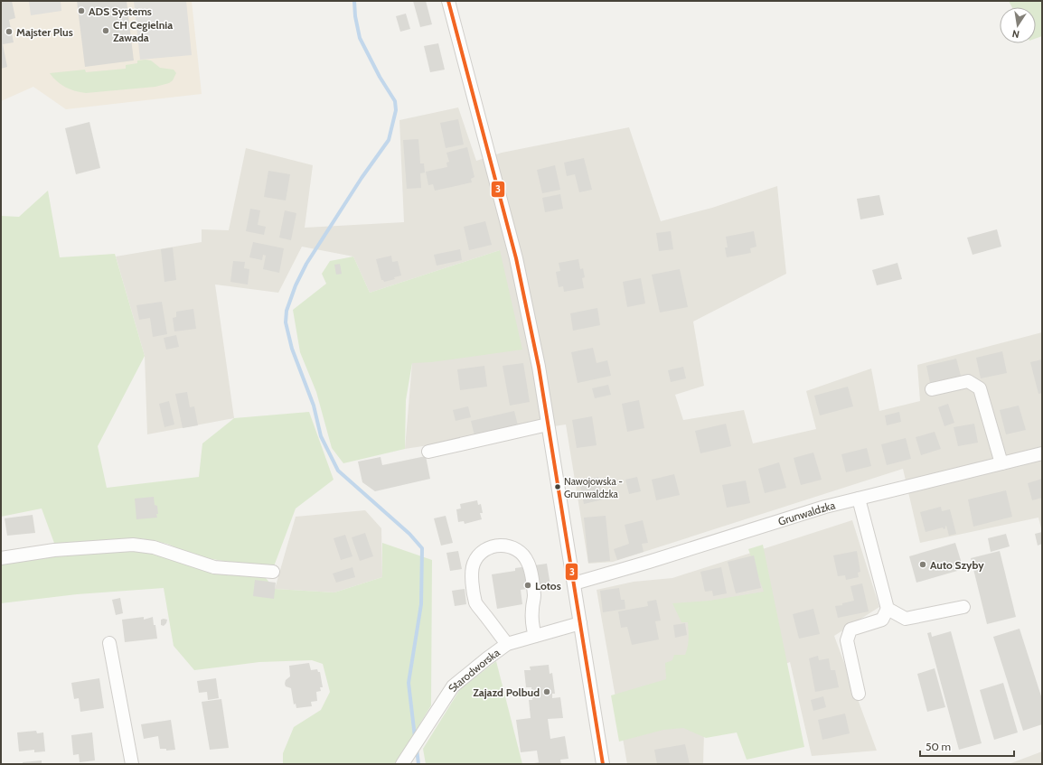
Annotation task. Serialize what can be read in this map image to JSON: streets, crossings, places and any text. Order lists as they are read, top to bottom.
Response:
{
  "streets": {
    "street": ["Grunwaldzka", "Starodworska"]
  },
  "places": [
    "ADS Systems",
    "CH Cegielnia Zawada",
    "Majster Plus",
    "Nawojowska - Grunwaldzka",
    "Auto Szyby",
    "Lotos",
    "Zajazd Polbud"
  ],
  "lines": ["transit line 3"],
  "scale_bar": "50 m",
  "north": "bottom"
}
